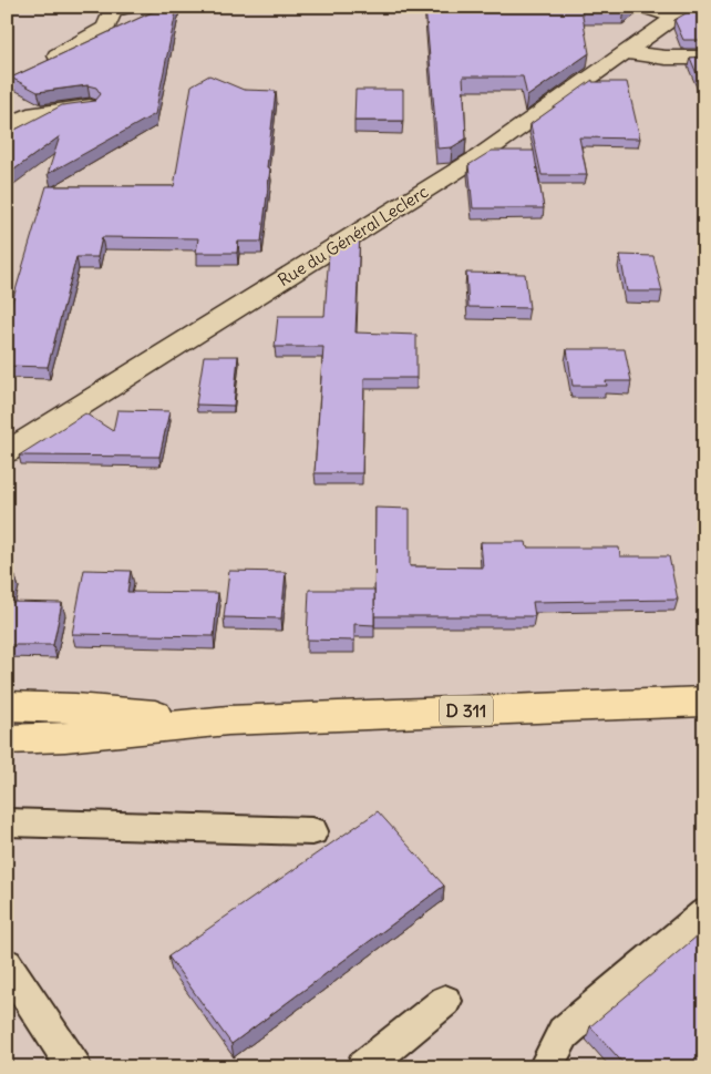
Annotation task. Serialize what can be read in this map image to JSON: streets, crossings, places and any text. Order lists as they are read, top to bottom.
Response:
{
  "streets": {
    "main road": ["D 311"],
    "street": ["Rue du Général Leclerc"]
  }
}
